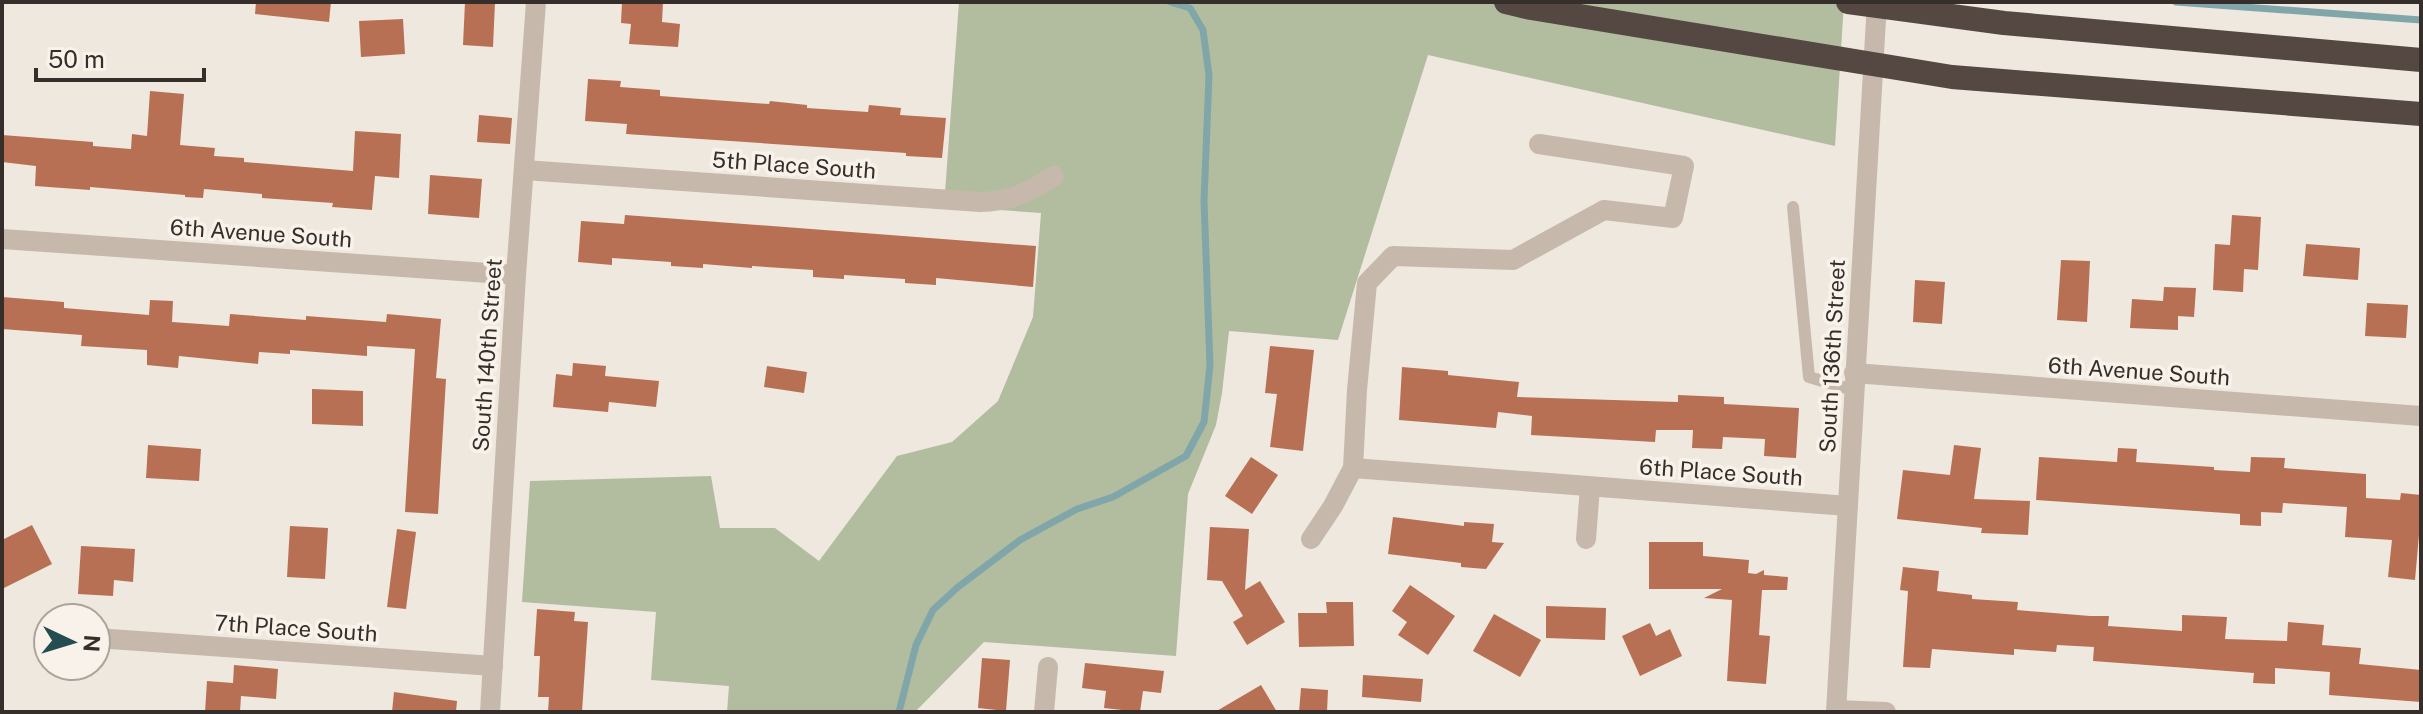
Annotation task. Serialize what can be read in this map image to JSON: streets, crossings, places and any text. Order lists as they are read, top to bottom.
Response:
{
  "streets": {
    "street": [
      "5th Place South",
      "6th Avenue South",
      "South 140th Street",
      "South 136th Street",
      "6th Place South",
      "7th Place South"
    ]
  },
  "crossings": [
    ["5th Place South", "South 140th Street"],
    ["6th Avenue South", "South 140th Street"],
    ["6th Avenue South", "South 136th Street"],
    ["South 140th Street", "7th Place South"],
    ["South 136th Street", "6th Place South"]
  ],
  "scale_bar": "50 m",
  "north": "right"
}
